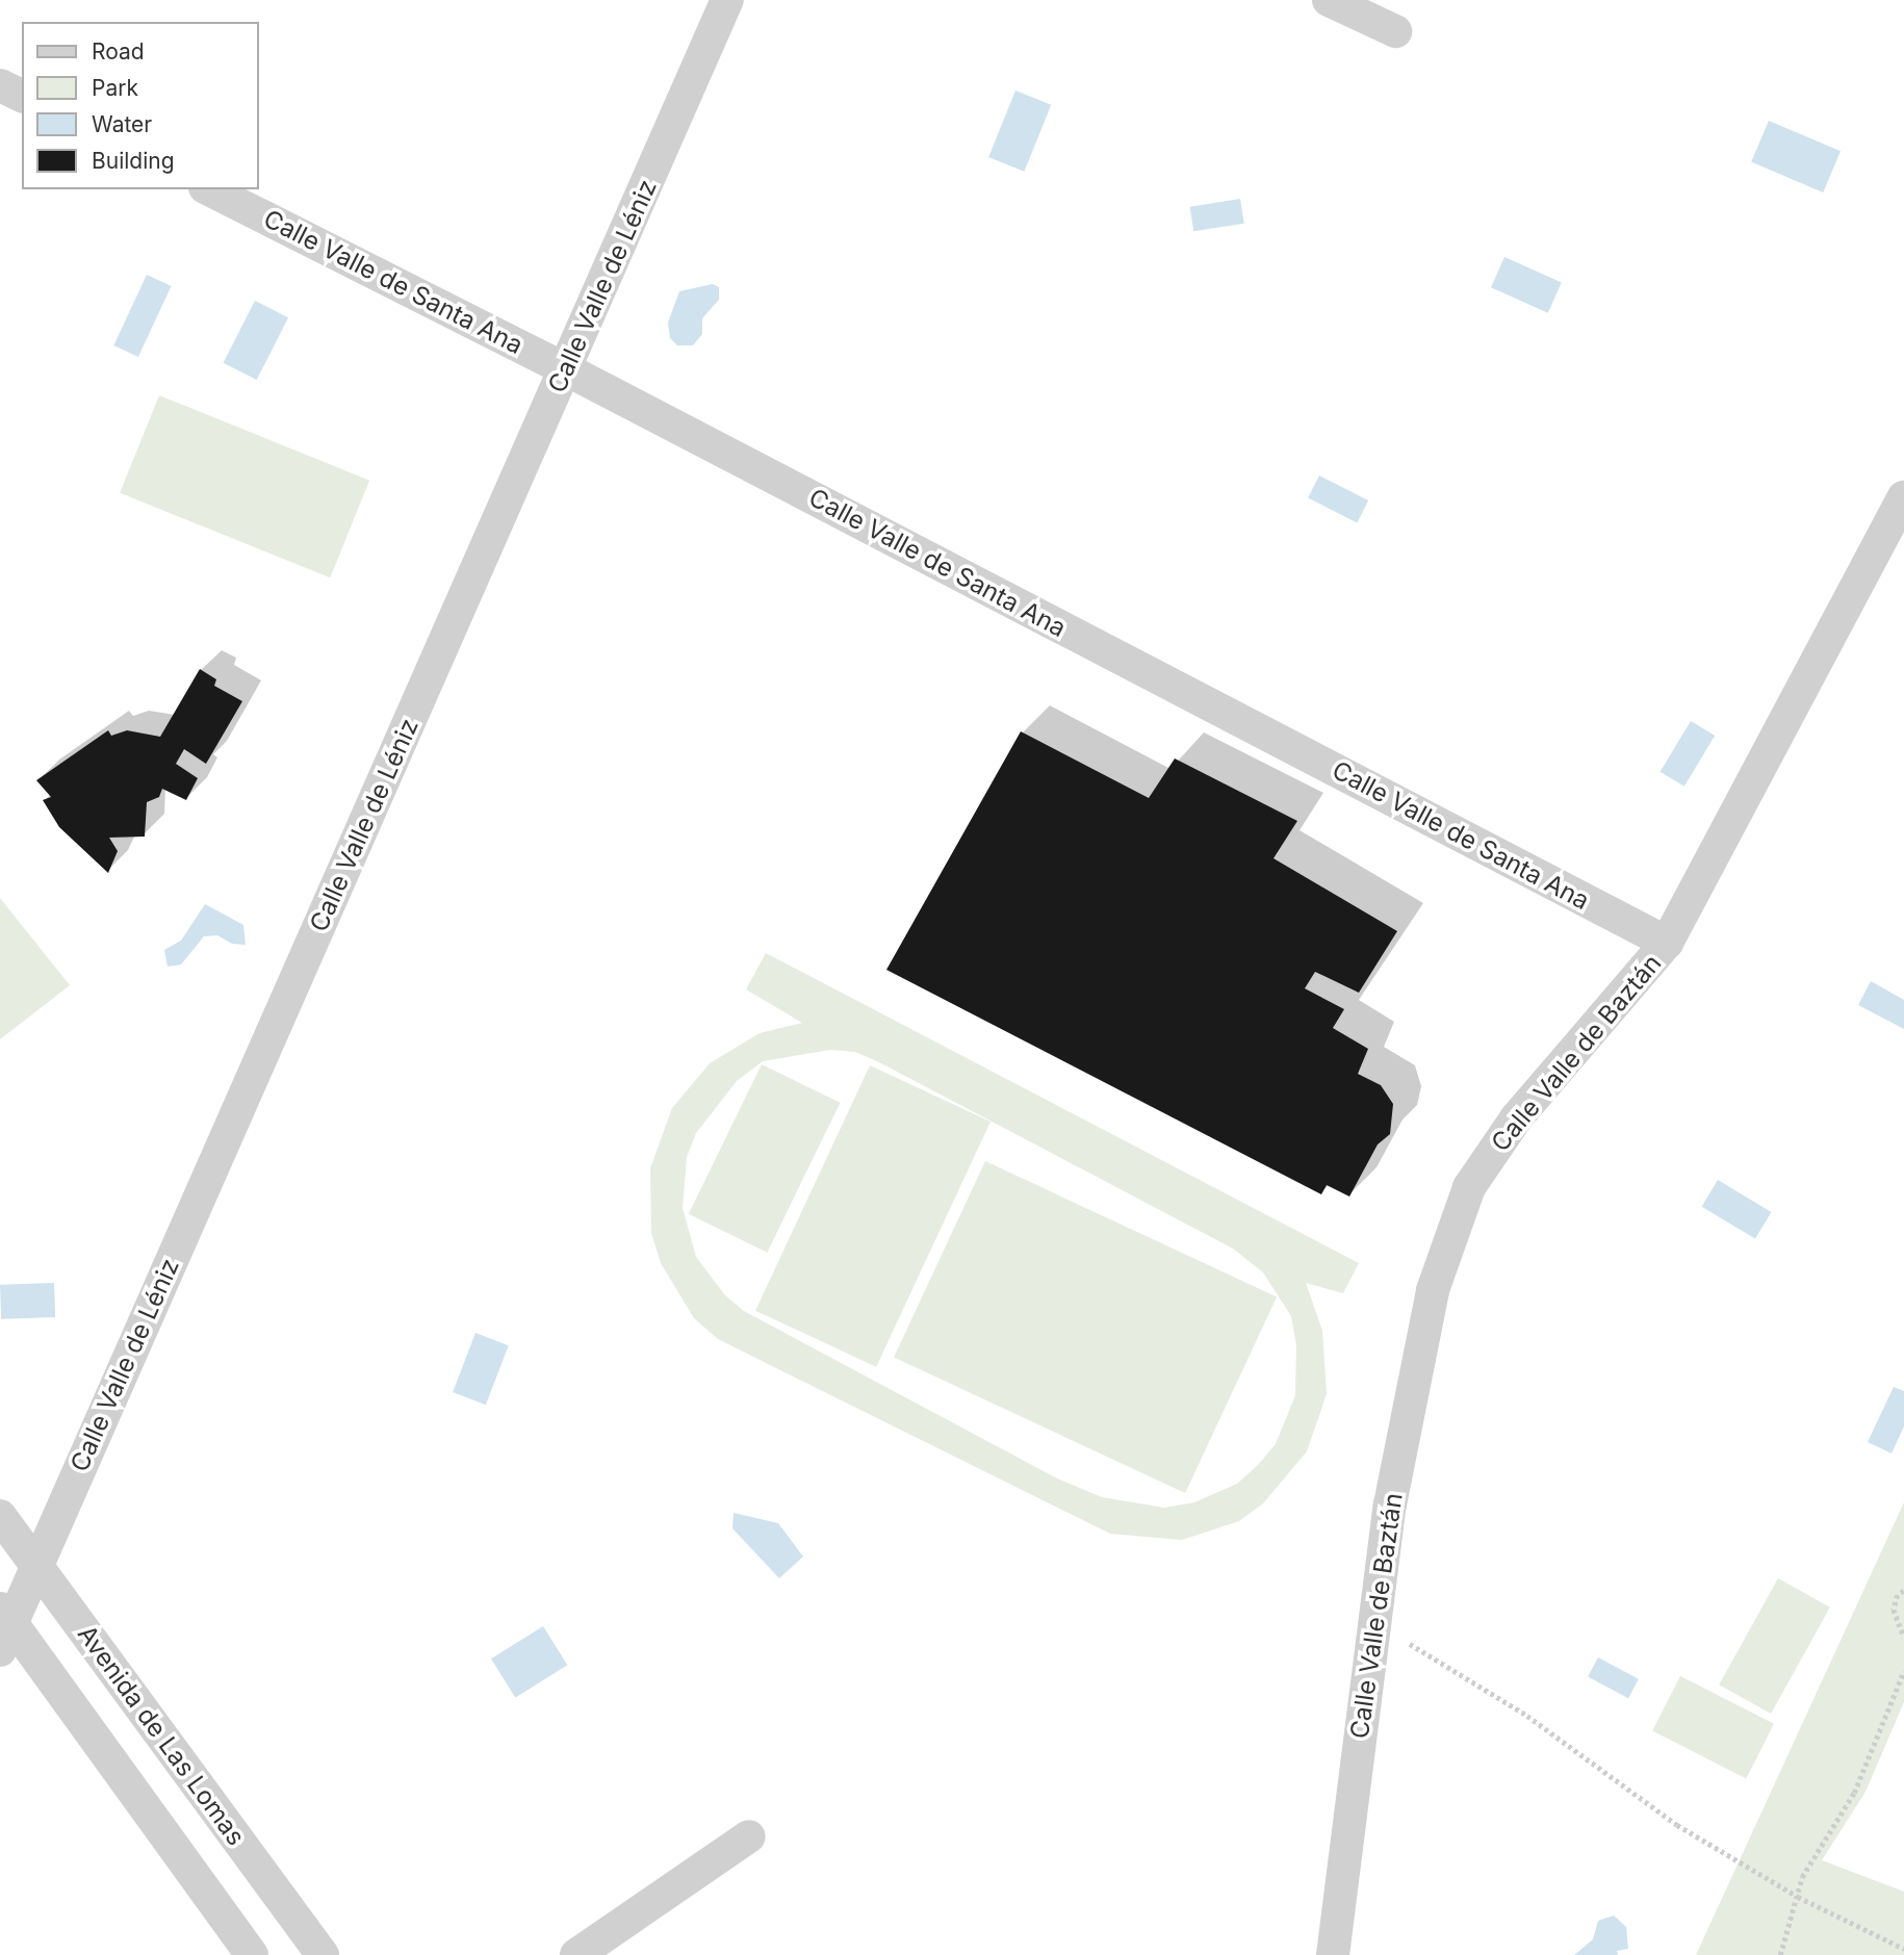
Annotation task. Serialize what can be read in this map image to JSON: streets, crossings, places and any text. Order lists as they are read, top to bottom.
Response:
{
  "streets": {
    "street": [
      "Calle Valle de Santa Ana",
      "Calle Valle de Léniz",
      "Calle Valle de Baztán",
      "Avenida de Las Lomas"
    ]
  },
  "crossings": [
    ["Calle Valle de Santa Ana", "Calle Valle de Léniz"],
    ["Calle Valle de Santa Ana", "Calle Valle de Baztán"],
    ["Calle Valle de Léniz", "Avenida de Las Lomas"]
  ],
  "legend": [
    "Road",
    "Park",
    "Water",
    "Building"
  ]
}
